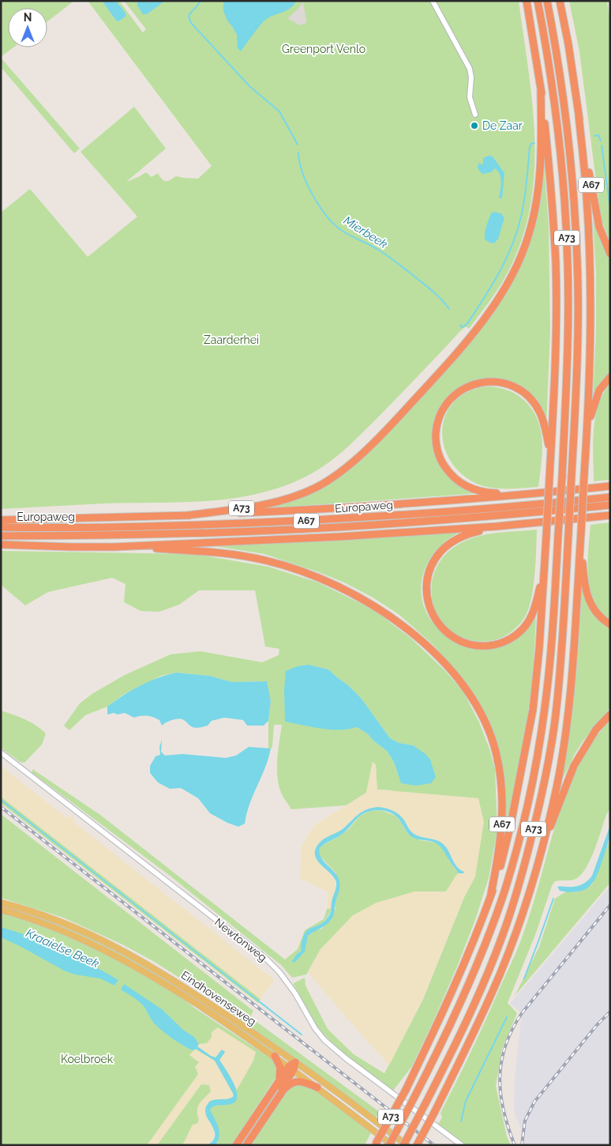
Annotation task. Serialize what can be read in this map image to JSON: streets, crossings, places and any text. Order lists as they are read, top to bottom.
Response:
{
  "streets": {
    "highway": ["A67", "A73", "Europaweg"],
    "main road": ["Eindhovenseweg"],
    "street": ["Newtonweg"]
  },
  "crossings": [
    ["A67", "A73"],
    ["A73", "Eindhovenseweg"]
  ],
  "water": ["Mierbeek", "Kraaielse Beek"],
  "parks": ["Greenport Venlo", "Zaarderhei", "Koelbroek"],
  "places": ["De Zaar"],
  "north": "top"
}
